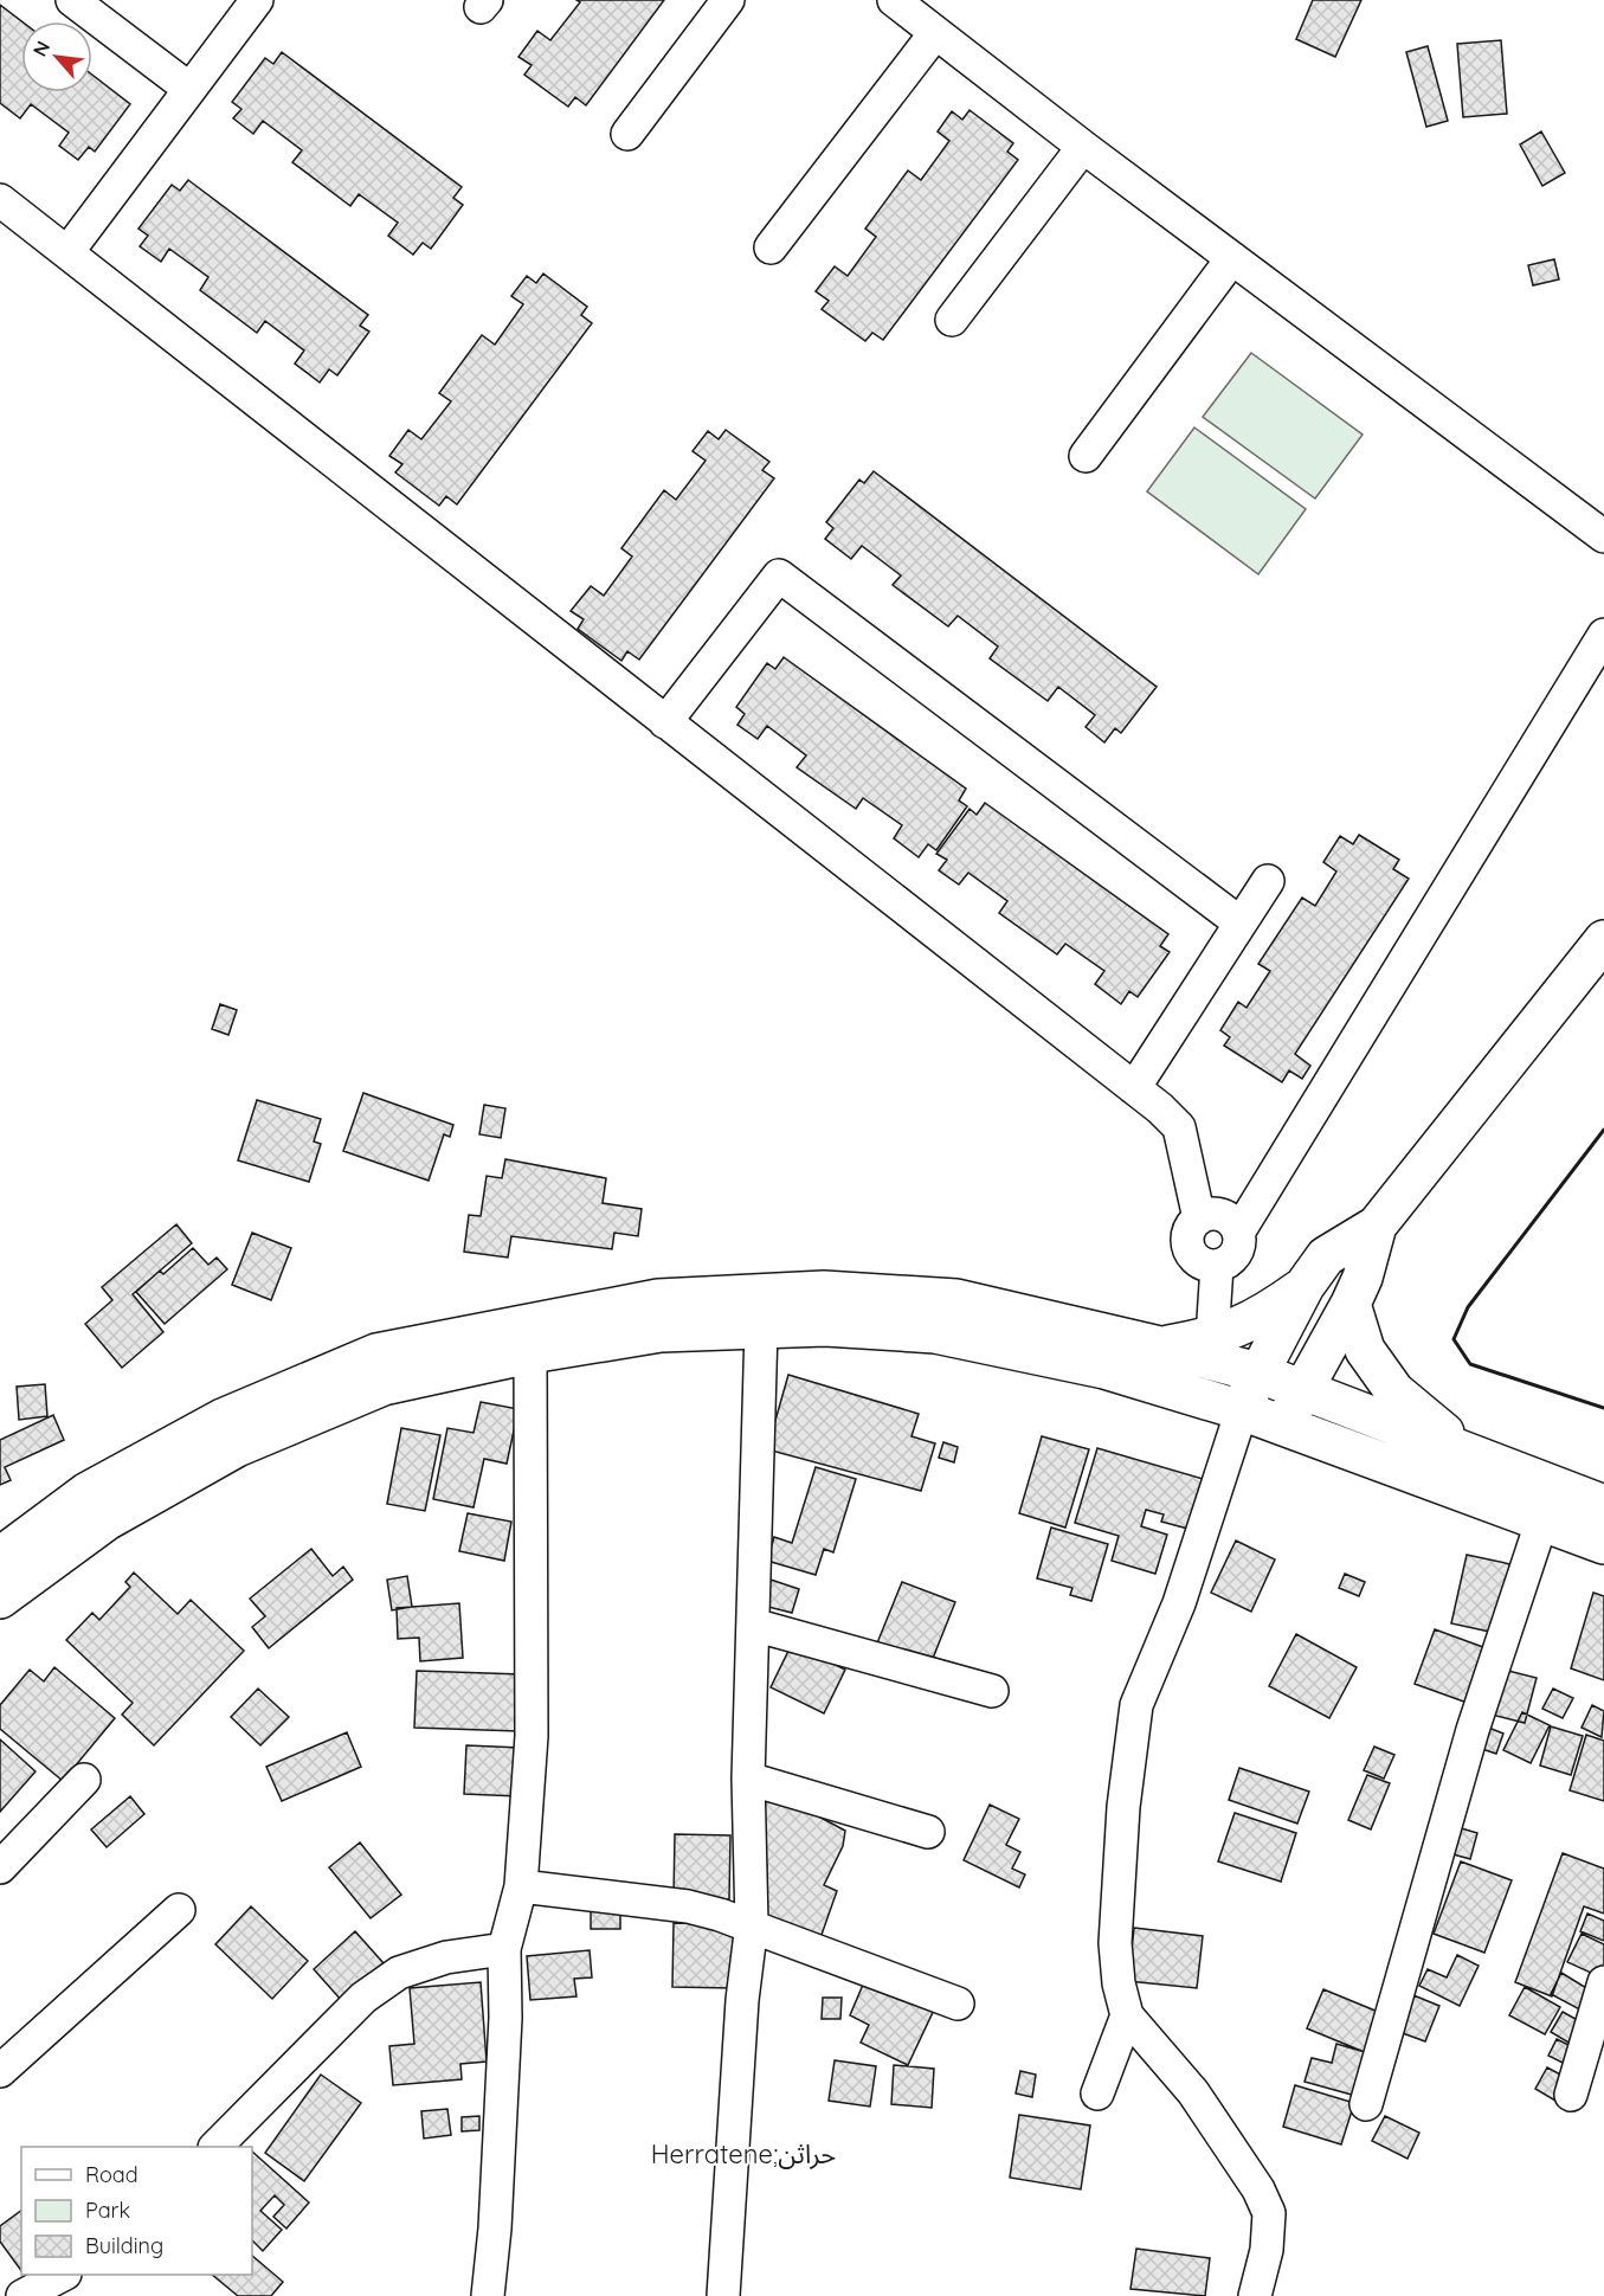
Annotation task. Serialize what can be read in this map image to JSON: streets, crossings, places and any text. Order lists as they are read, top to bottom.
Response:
{
  "districts": ["Herratene;حراثن"],
  "legend": ["Road", "Park", "Building"],
  "north": "top left"
}
